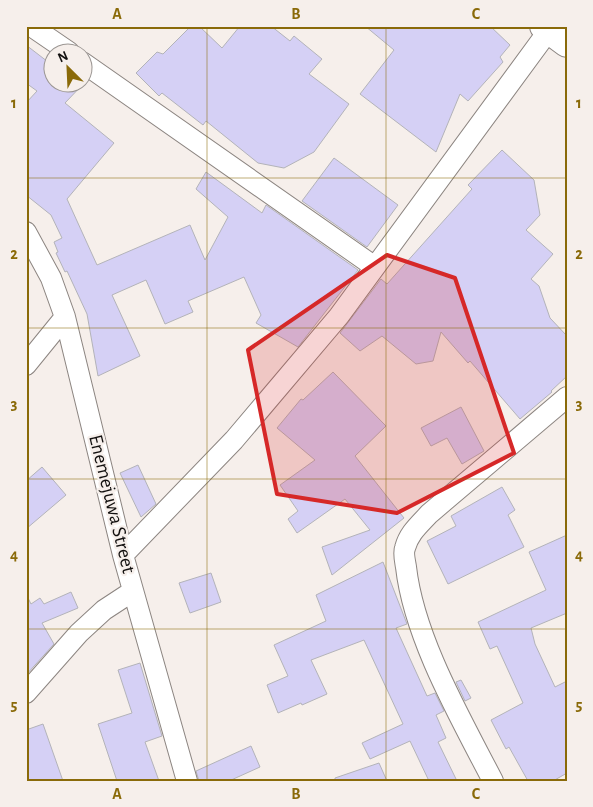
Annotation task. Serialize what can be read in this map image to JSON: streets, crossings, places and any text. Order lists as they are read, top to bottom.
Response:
{
  "streets": {
    "street": ["Enemejuwa Street"]
  },
  "north": "top left",
  "grid": {
    "columns": ["A", "B", "C"],
    "rows": [
      "1",
      "2",
      "3",
      "4",
      "5"
    ]
  }
}
